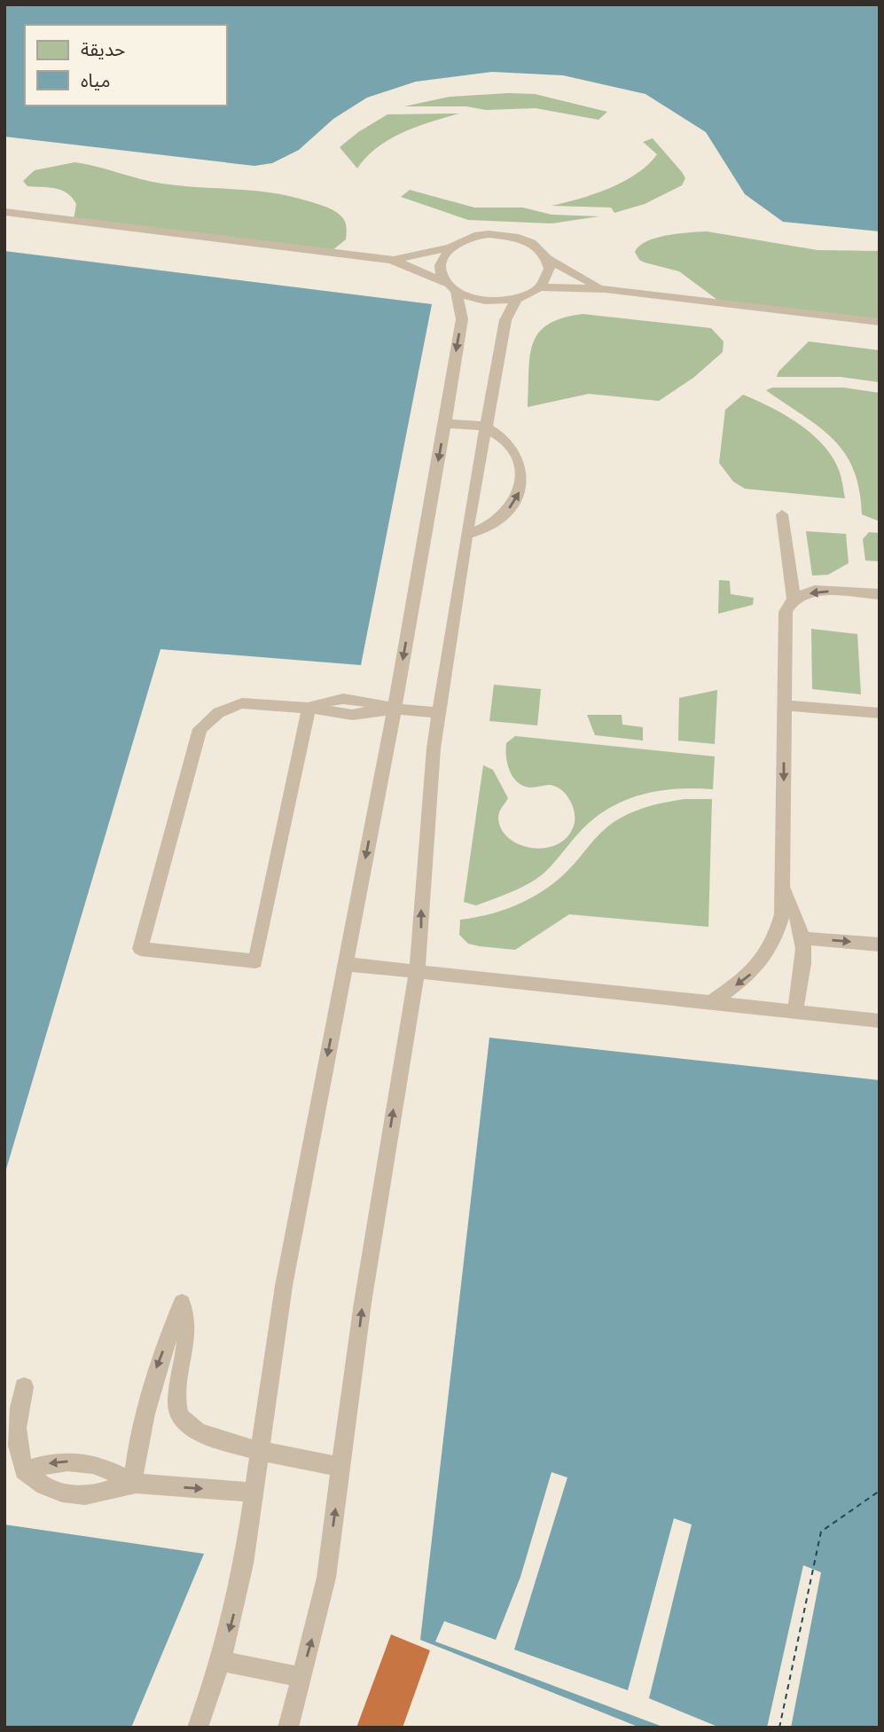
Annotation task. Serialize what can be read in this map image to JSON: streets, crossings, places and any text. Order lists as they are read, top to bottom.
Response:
{
  "legend": ["حديقة", "مياه"]
}
